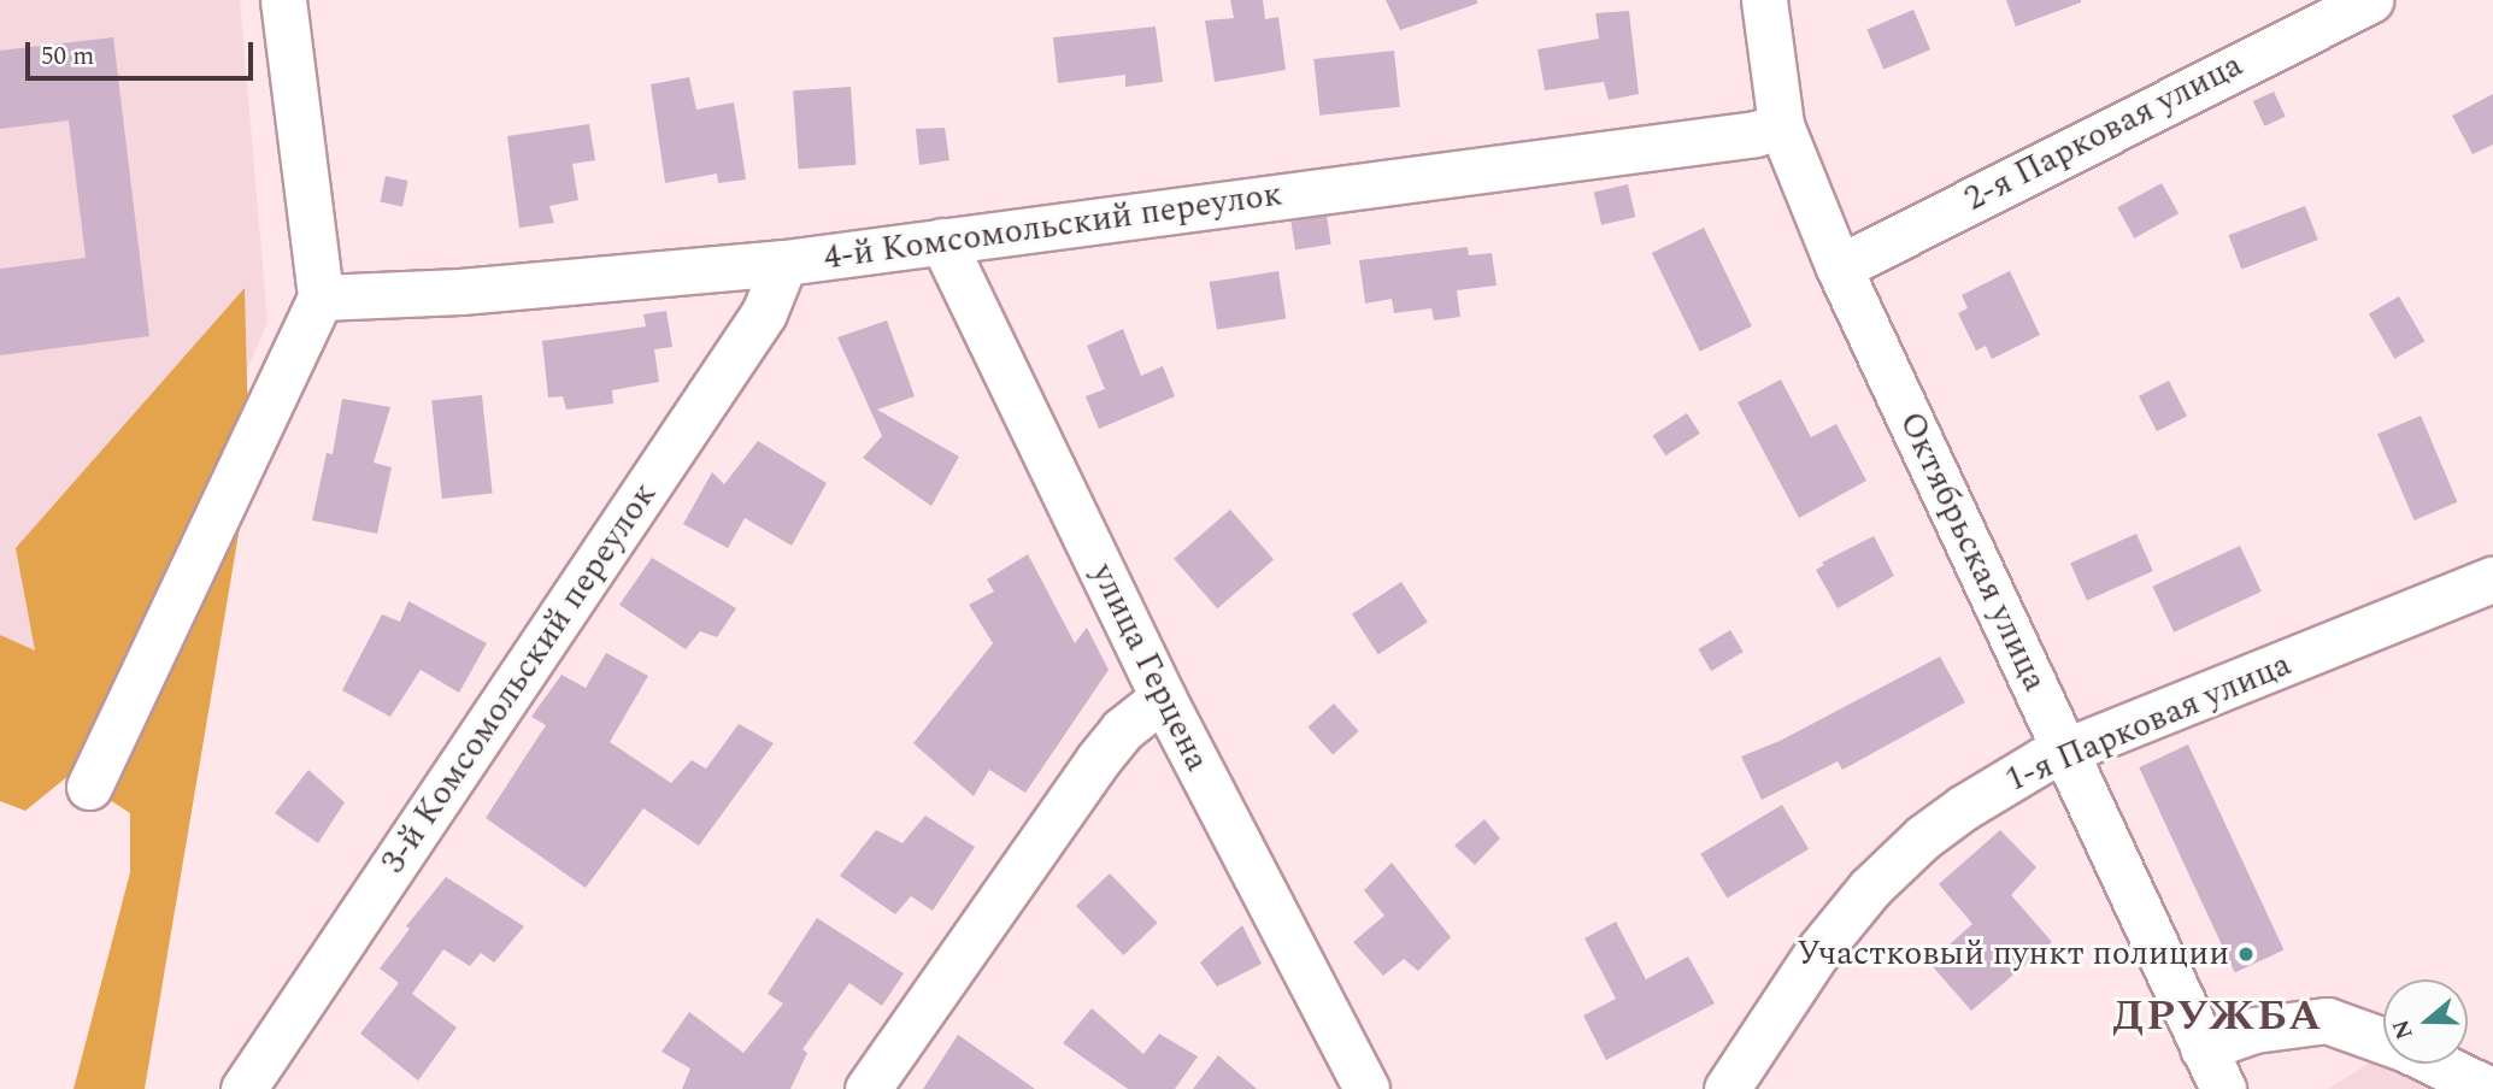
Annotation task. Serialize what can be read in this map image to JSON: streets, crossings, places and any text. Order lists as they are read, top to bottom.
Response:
{
  "streets": {
    "street": [
      "2-я Парковая улица",
      "4-й Комсомольский переулок",
      "Октябрьская улица",
      "улица Герцена",
      "3-й Комсомольский переулок",
      "1-я Парковая улица"
    ]
  },
  "crossings": [
    ["2-я Парковая улица", "Октябрьская улица"],
    ["4-й Комсомольский переулок", "Октябрьская улица"],
    ["4-й Комсомольский переулок", "улица Герцена"],
    ["4-й Комсомольский переулок", "3-й Комсомольский переулок"],
    ["Октябрьская улица", "1-я Парковая улица"]
  ],
  "districts": ["ДРУЖБА"],
  "places": ["Участковый пункт полиции"],
  "scale_bar": "50 m",
  "north": "left"
}
